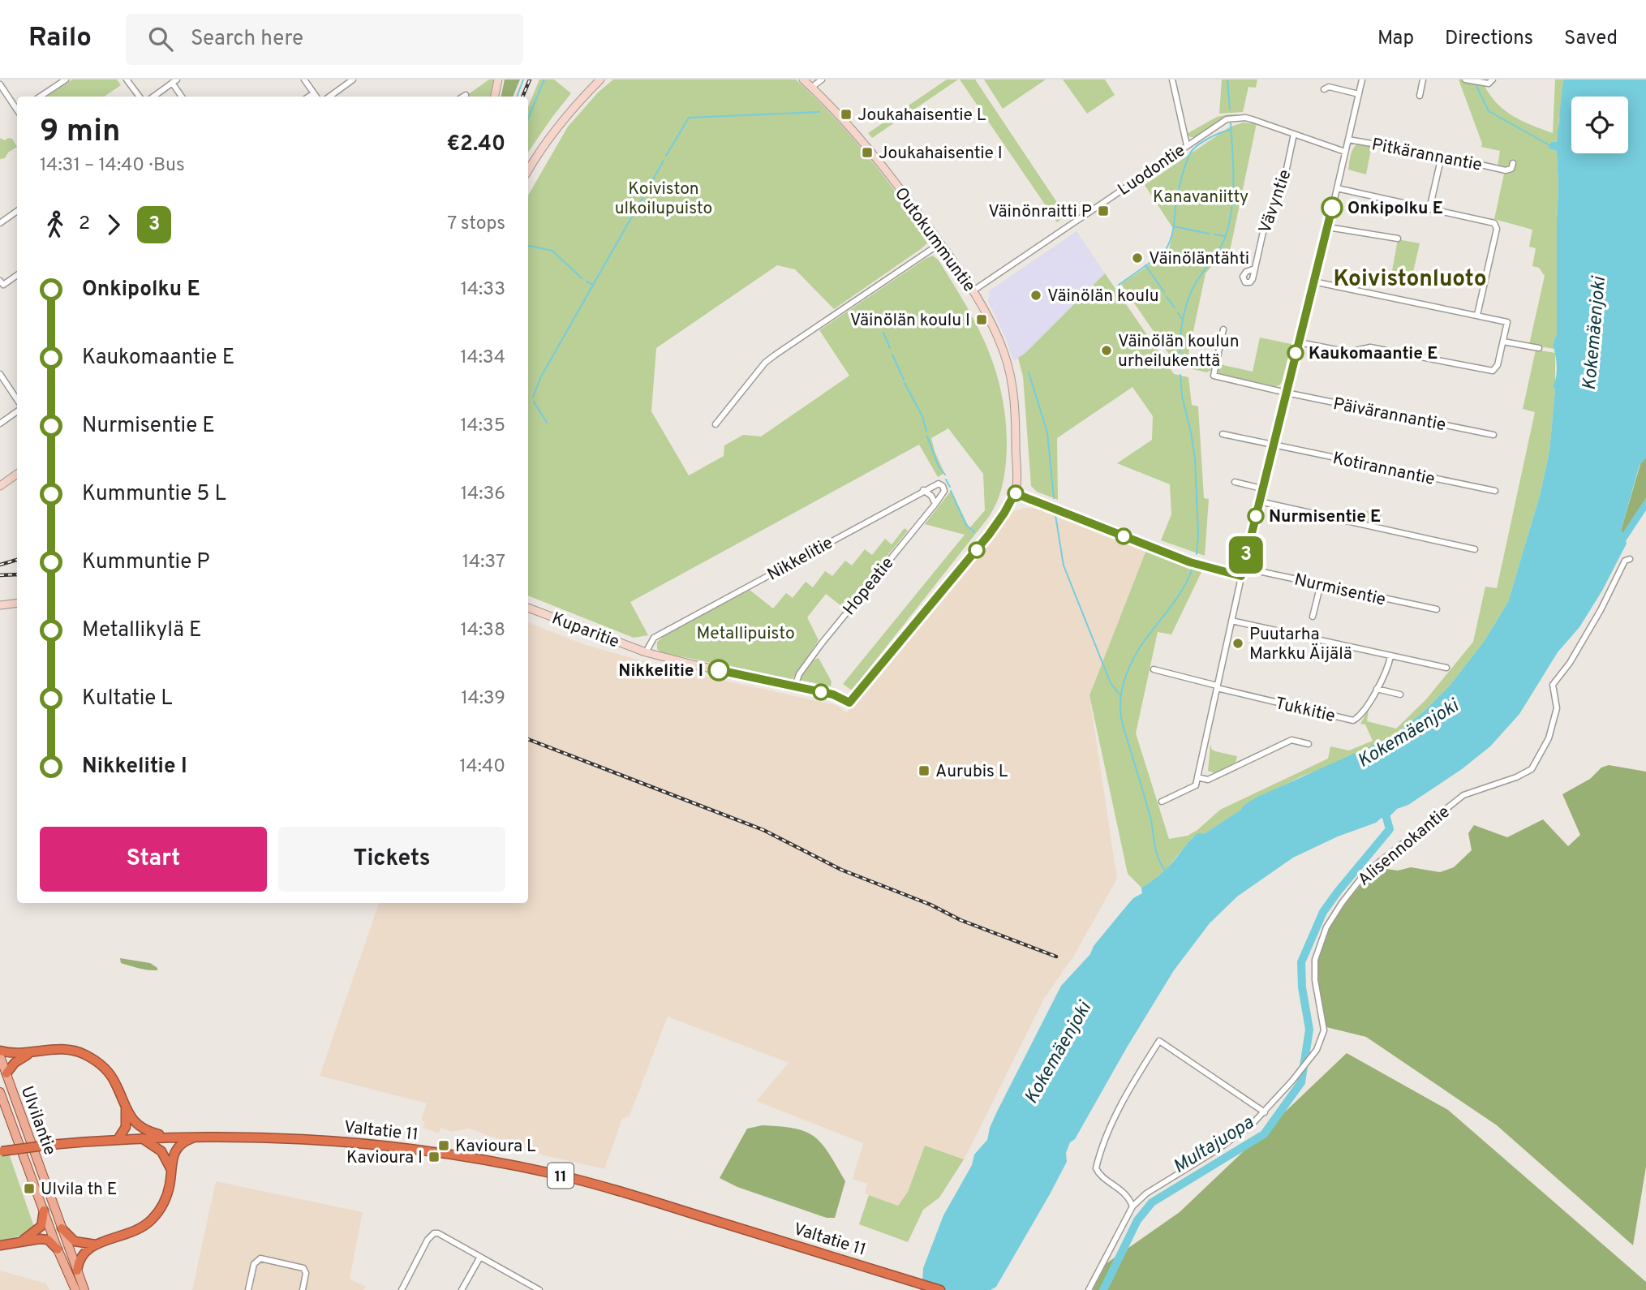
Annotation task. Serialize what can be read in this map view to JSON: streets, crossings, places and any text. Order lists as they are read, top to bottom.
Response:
{
  "streets": {
    "highway": ["Valtatie 11", "11"],
    "main road": ["Ulvilantie"],
    "street": [
      "Pitkärannantie",
      "Luodontie",
      "Vävyntie",
      "Outokummuntie",
      "Päivärannantie",
      "Kotirannantie",
      "Nikkelitie",
      "Hopeatie",
      "Nurmisentie",
      "Kuparitie",
      "Tukkitie",
      "Alisennokantie"
    ]
  },
  "crossings": [
    ["Luodontie", "Vävyntie"],
    ["Luodontie", "Outokummuntie"],
    ["Outokummuntie", "Kuparitie"],
    ["Nikkelitie", "Kuparitie"],
    ["Hopeatie", "Kuparitie"]
  ],
  "districts": ["Koivistonluoto"],
  "water": ["Kokemäenjoki", "Multajuopa"],
  "parks": ["Koiviston ulkoilupuisto", "Kanavaniitty", "Metallipuisto"],
  "places": {
    "transit": [
      "Joukahaisentie L",
      "Joukahaisentie I",
      "Väinönraitti P",
      "Väinölän koulu I",
      "Aurubis L",
      "Kavioura L",
      "Kavioura I",
      "Ulvila th E"
    ],
    "other": [
      "Onkipolku E",
      "Väinöläntähti",
      "Väinölän koulu",
      "Väinölän koulun urheilukenttä",
      "Kaukomaantie E",
      "Nurmisentie E",
      "Puutarha Markku Äijälä",
      "Nikkelitie I"
    ]
  },
  "lines": ["bus line 3"],
  "page": {
    "header": "Railo",
    "search": "Search here",
    "nav": ["Map", "Directions", "Saved"],
    "on_map": "3",
    "heading": ["9 min", "14:31 – 14:40 · Bus", "€2.40"],
    "legs": ["2", "3", "7 stops"],
    "list": [
      {
        "name": "Onkipolku E",
        "value": "14:33"
      },
      {
        "name": "Kaukomaantie E",
        "value": "14:34"
      },
      {
        "name": "Nurmisentie E",
        "value": "14:35"
      },
      {
        "name": "Kummuntie 5 L",
        "value": "14:36"
      },
      {
        "name": "Kummuntie P",
        "value": "14:37"
      },
      {
        "name": "Metallikylä E",
        "value": "14:38"
      },
      {
        "name": "Kultatie L",
        "value": "14:39"
      },
      {
        "name": "Nikkelitie I",
        "value": "14:40"
      }
    ],
    "buttons": ["Start", "Tickets"]
  }
}
